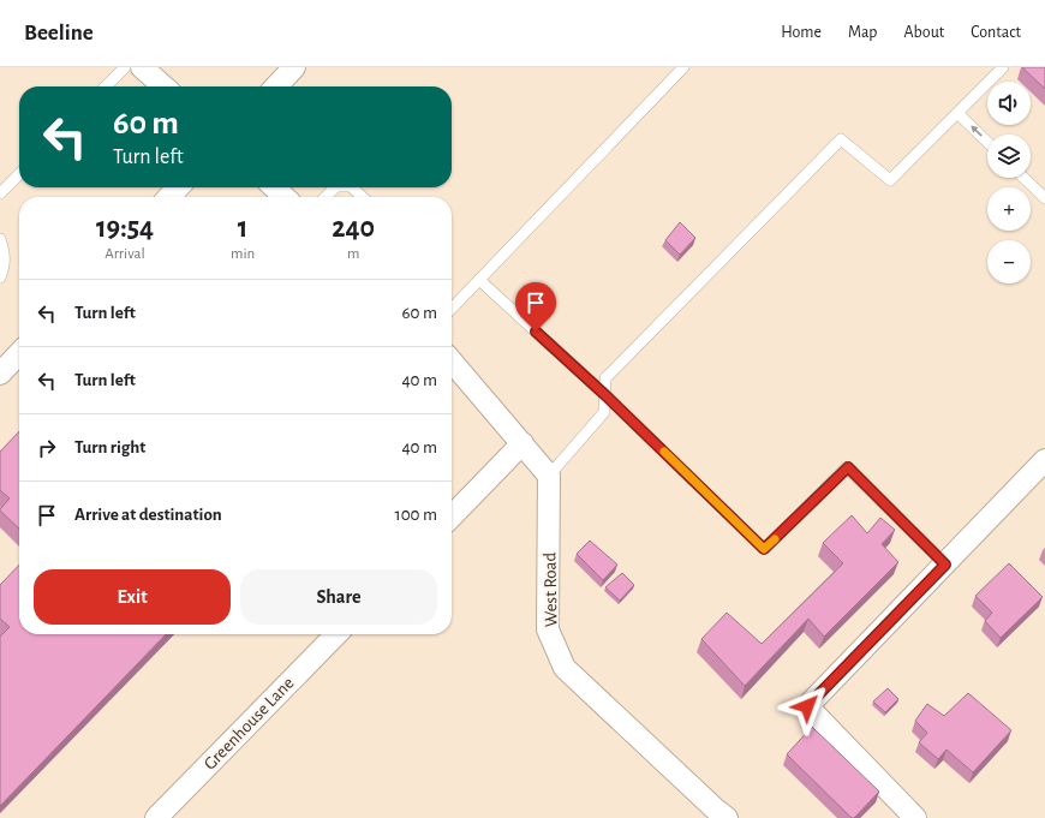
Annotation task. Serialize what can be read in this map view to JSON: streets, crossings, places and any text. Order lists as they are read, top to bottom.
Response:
{
  "streets": {
    "street": ["West Road", "Greenhouse Lane"]
  },
  "page": {
    "header": "Beeline",
    "nav": [
      "Home",
      "Map",
      "About",
      "Contact"
    ],
    "map_buttons": ["+", "−"],
    "turn": ["60 m", "Turn left"],
    "eta": [
      "19:54",
      "Arrival",
      "1",
      "min",
      "240",
      "m"
    ],
    "list": [
      {
        "name": "Turn left",
        "value": "60 m"
      },
      {
        "name": "Turn left",
        "value": "40 m"
      },
      {
        "name": "Turn right",
        "value": "40 m"
      },
      {
        "name": "Arrive at destination",
        "value": "100 m"
      }
    ],
    "buttons": ["Exit", "Share"]
  }
}
